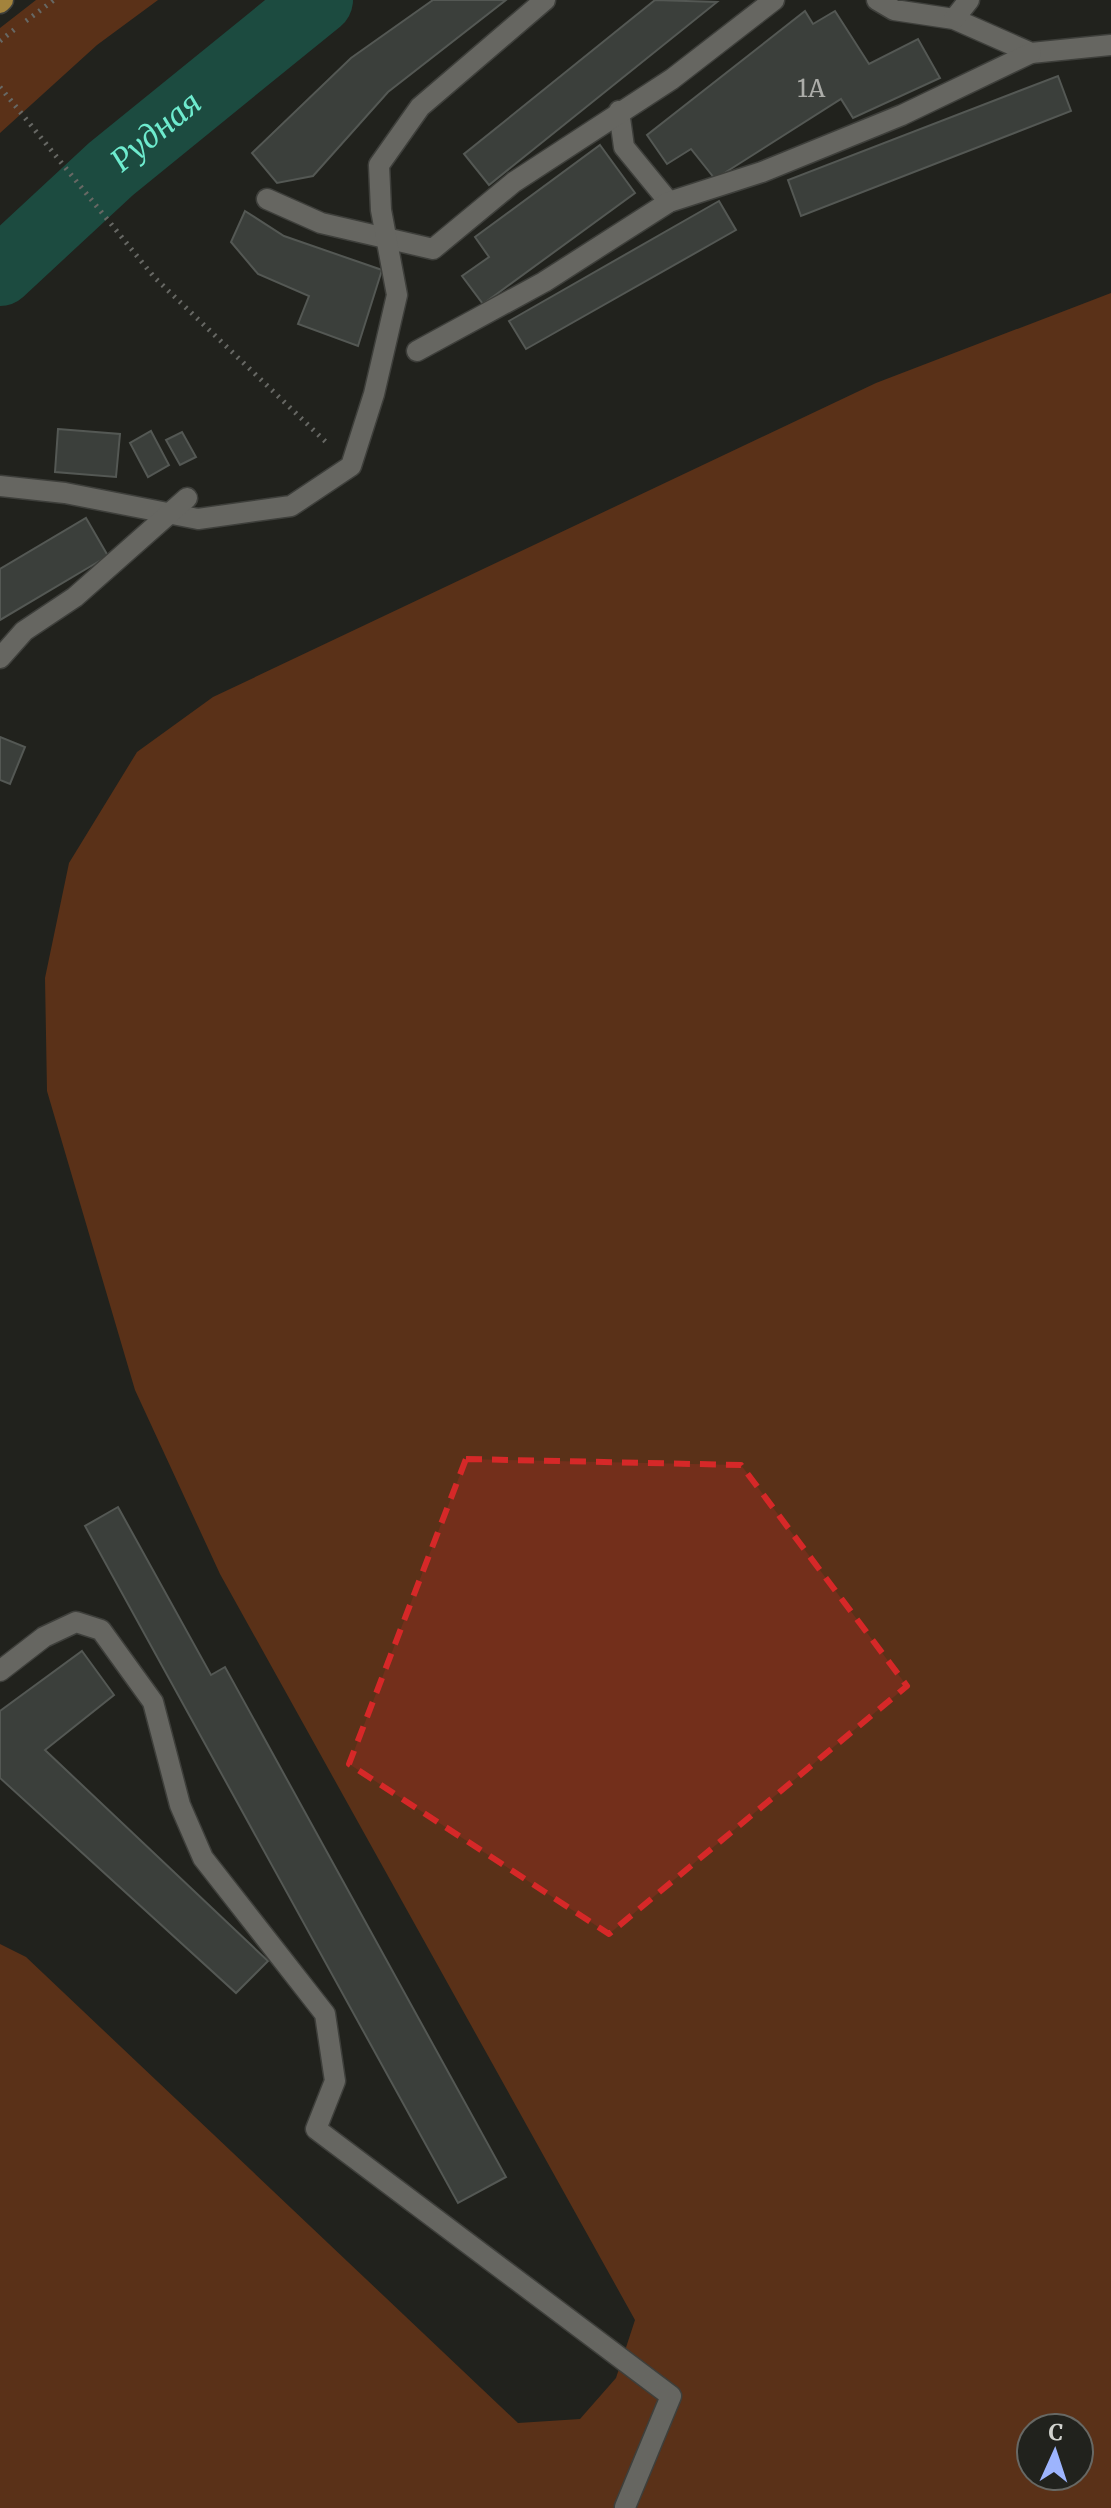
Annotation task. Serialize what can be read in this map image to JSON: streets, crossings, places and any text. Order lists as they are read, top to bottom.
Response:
{
  "water": ["Рудная"],
  "house_numbers": ["1А"],
  "north": "top"
}
